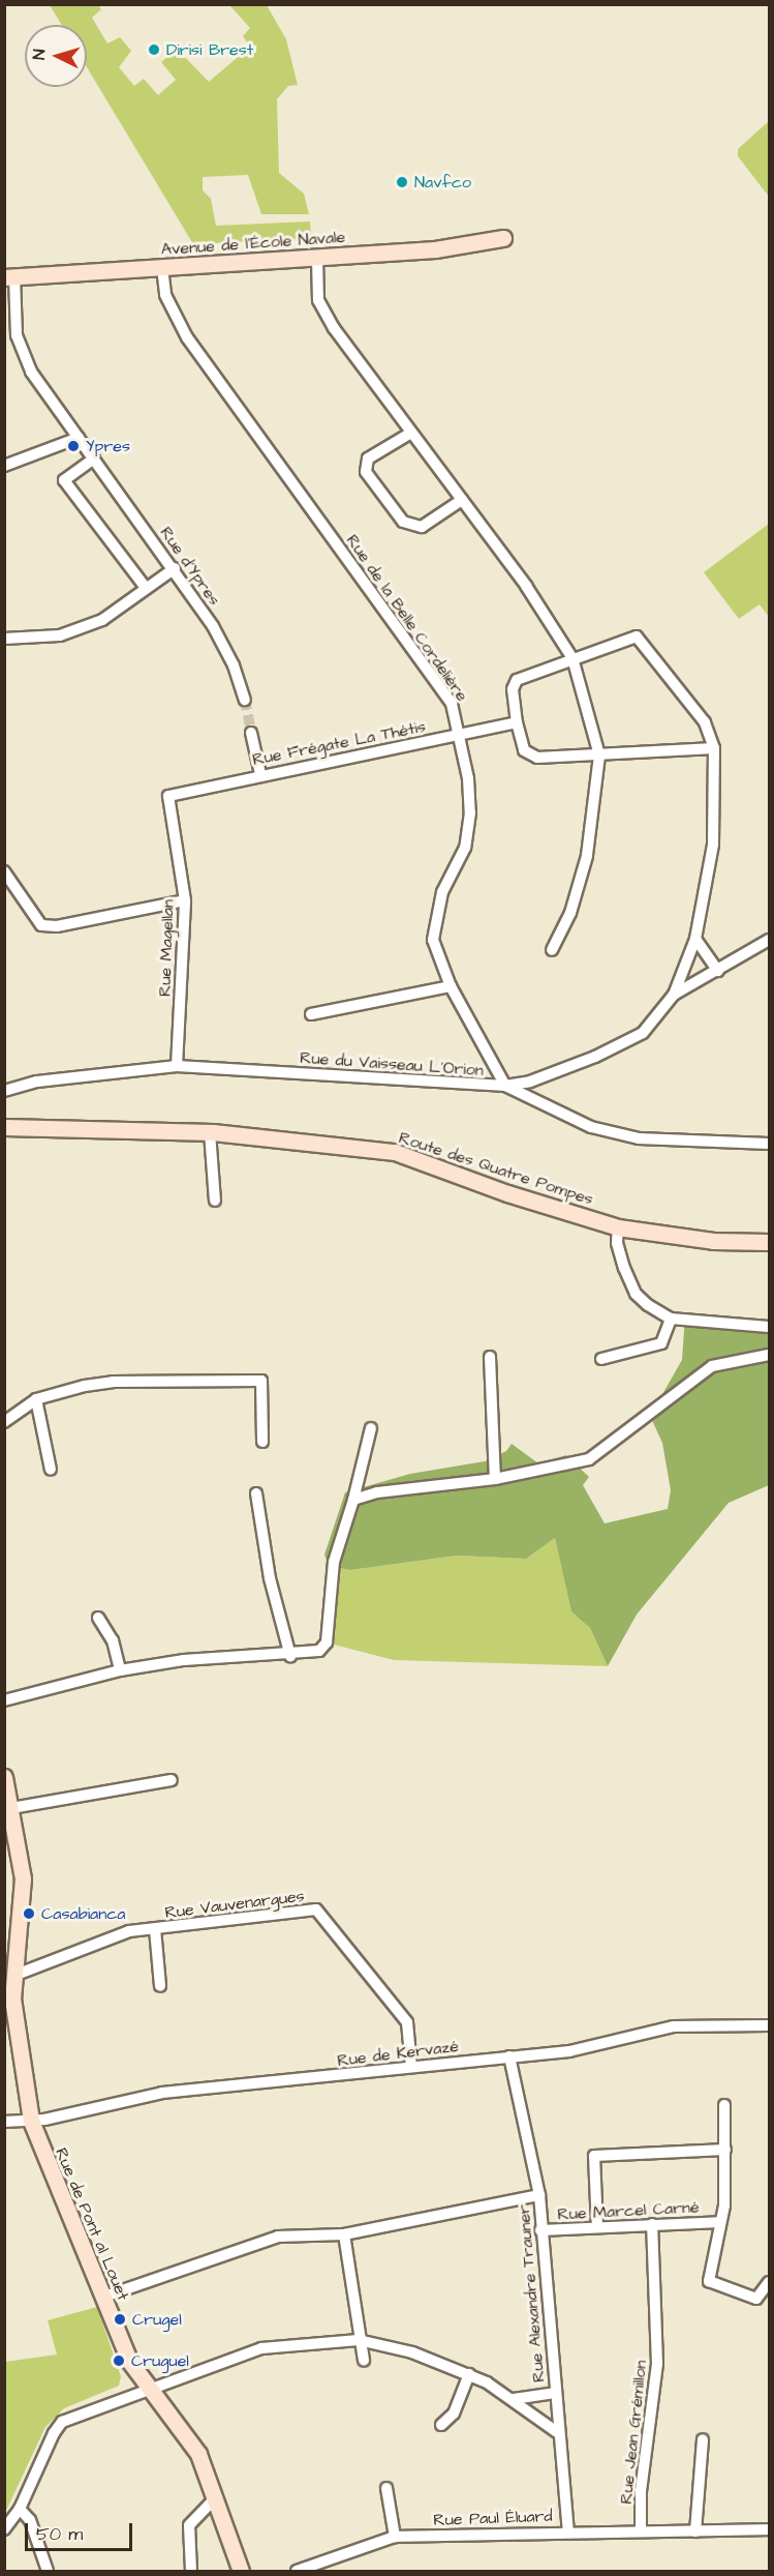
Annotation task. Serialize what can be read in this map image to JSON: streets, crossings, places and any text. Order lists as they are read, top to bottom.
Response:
{
  "streets": {
    "street": [
      "Avenue de l'École Navale",
      "Rue d'Ypres",
      "Rue de la Belle Cordelière",
      "Rue Frégate La Thétis",
      "Rue Magellan",
      "Rue du Vaisseau L'Orion",
      "Route des Quatre Pompes",
      "Rue Vauvenargues",
      "Rue de Kervazé",
      "Rue Marcel Carné",
      "Rue de Pont al Louet",
      "Rue Alexandre Trauner",
      "Rue Jean Grémillon",
      "Rue Paul Éluard"
    ]
  },
  "crossings": [
    ["Avenue de l'École Navale", "Rue d'Ypres"],
    ["Avenue de l'École Navale", "Rue de la Belle Cordelière"],
    ["Rue de la Belle Cordelière", "Rue Frégate La Thétis"],
    ["Rue de la Belle Cordelière", "Rue du Vaisseau L'Orion"],
    ["Rue Frégate La Thétis", "Rue Magellan"],
    ["Rue Magellan", "Rue du Vaisseau L'Orion"],
    ["Rue Vauvenargues", "Rue de Kervazé"],
    ["Rue Vauvenargues", "Rue de Pont al Louet"],
    ["Rue de Kervazé", "Rue de Pont al Louet"],
    ["Rue de Kervazé", "Rue Alexandre Trauner"],
    ["Rue Marcel Carné", "Rue Alexandre Trauner"],
    ["Rue Marcel Carné", "Rue Jean Grémillon"],
    ["Rue Alexandre Trauner", "Rue Paul Éluard"],
    ["Rue Jean Grémillon", "Rue Paul Éluard"]
  ],
  "places": [
    "Dirisi Brest",
    "Navfco",
    "Ypres",
    "Casabianca",
    "Crugel",
    "Cruguel"
  ],
  "scale_bar": "50 m",
  "north": "left"
}
